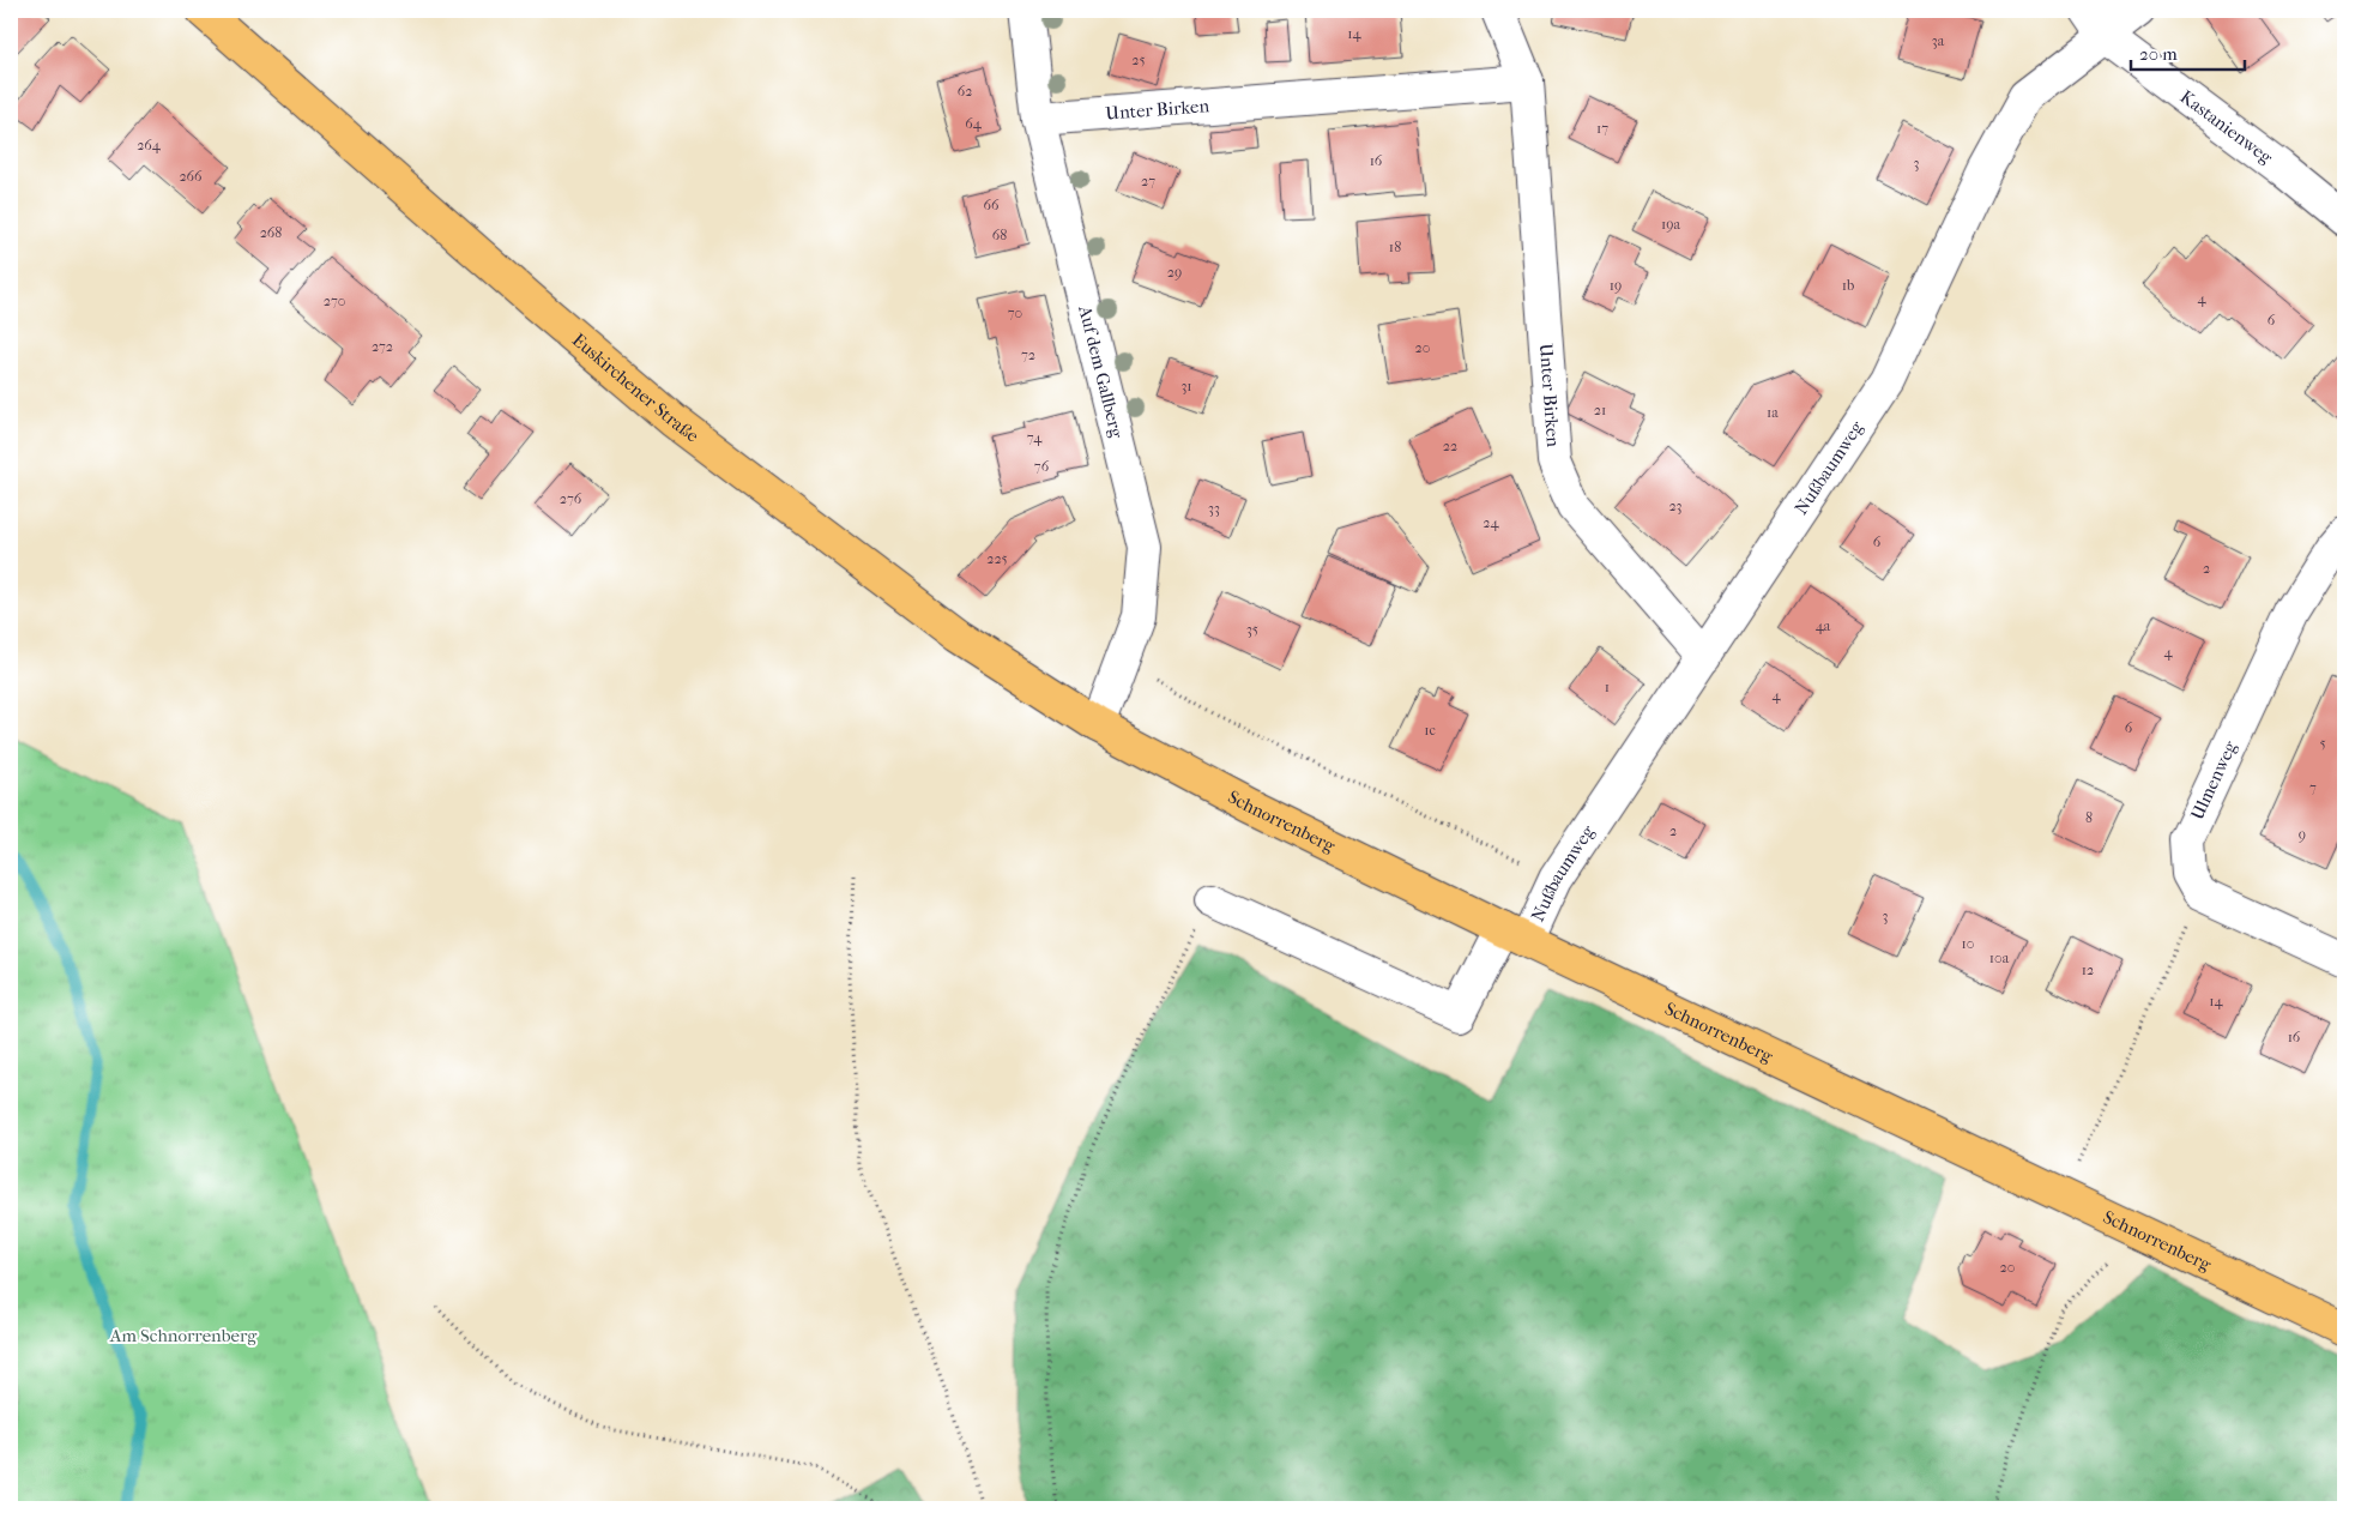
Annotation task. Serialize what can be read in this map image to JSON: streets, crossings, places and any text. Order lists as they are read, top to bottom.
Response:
{
  "streets": {
    "main road": ["Euskirchener Straße", "Schnorrenberg"],
    "street": [
      "Unter Birken",
      "Kastanienweg",
      "Auf dem Gallberg",
      "Nußbaumweg",
      "Ulmenweg"
    ]
  },
  "crossings": [
    ["Unter Birken", "Auf dem Gallberg"],
    ["Unter Birken", "Nußbaumweg"],
    ["Kastanienweg", "Nußbaumweg"],
    ["Auf dem Gallberg", "Euskirchener Straße"],
    ["Auf dem Gallberg", "Schnorrenberg"],
    ["Euskirchener Straße", "Schnorrenberg"],
    ["Nußbaumweg", "Schnorrenberg"]
  ],
  "parks": ["Am Schnorrenberg"],
  "house_numbers": [
    "14",
    "3a",
    "25",
    "62",
    "64",
    "17",
    "264",
    "16",
    "3",
    "266",
    "27",
    "66",
    "19a",
    "268",
    "68",
    "18",
    "29",
    "19",
    "1b",
    "4",
    "270",
    "70",
    "6",
    "272",
    "20",
    "72",
    "31",
    "21",
    "1a",
    "74",
    "22",
    "76",
    "276",
    "23",
    "33",
    "24",
    "6",
    "225",
    "2",
    "4a",
    "35",
    "4",
    "1",
    "4",
    "6",
    "1c",
    "5",
    "7",
    "8",
    "2",
    "9",
    "3",
    "10",
    "10a",
    "12",
    "14",
    "16",
    "20"
  ],
  "scale_bar": "20 m"
}
